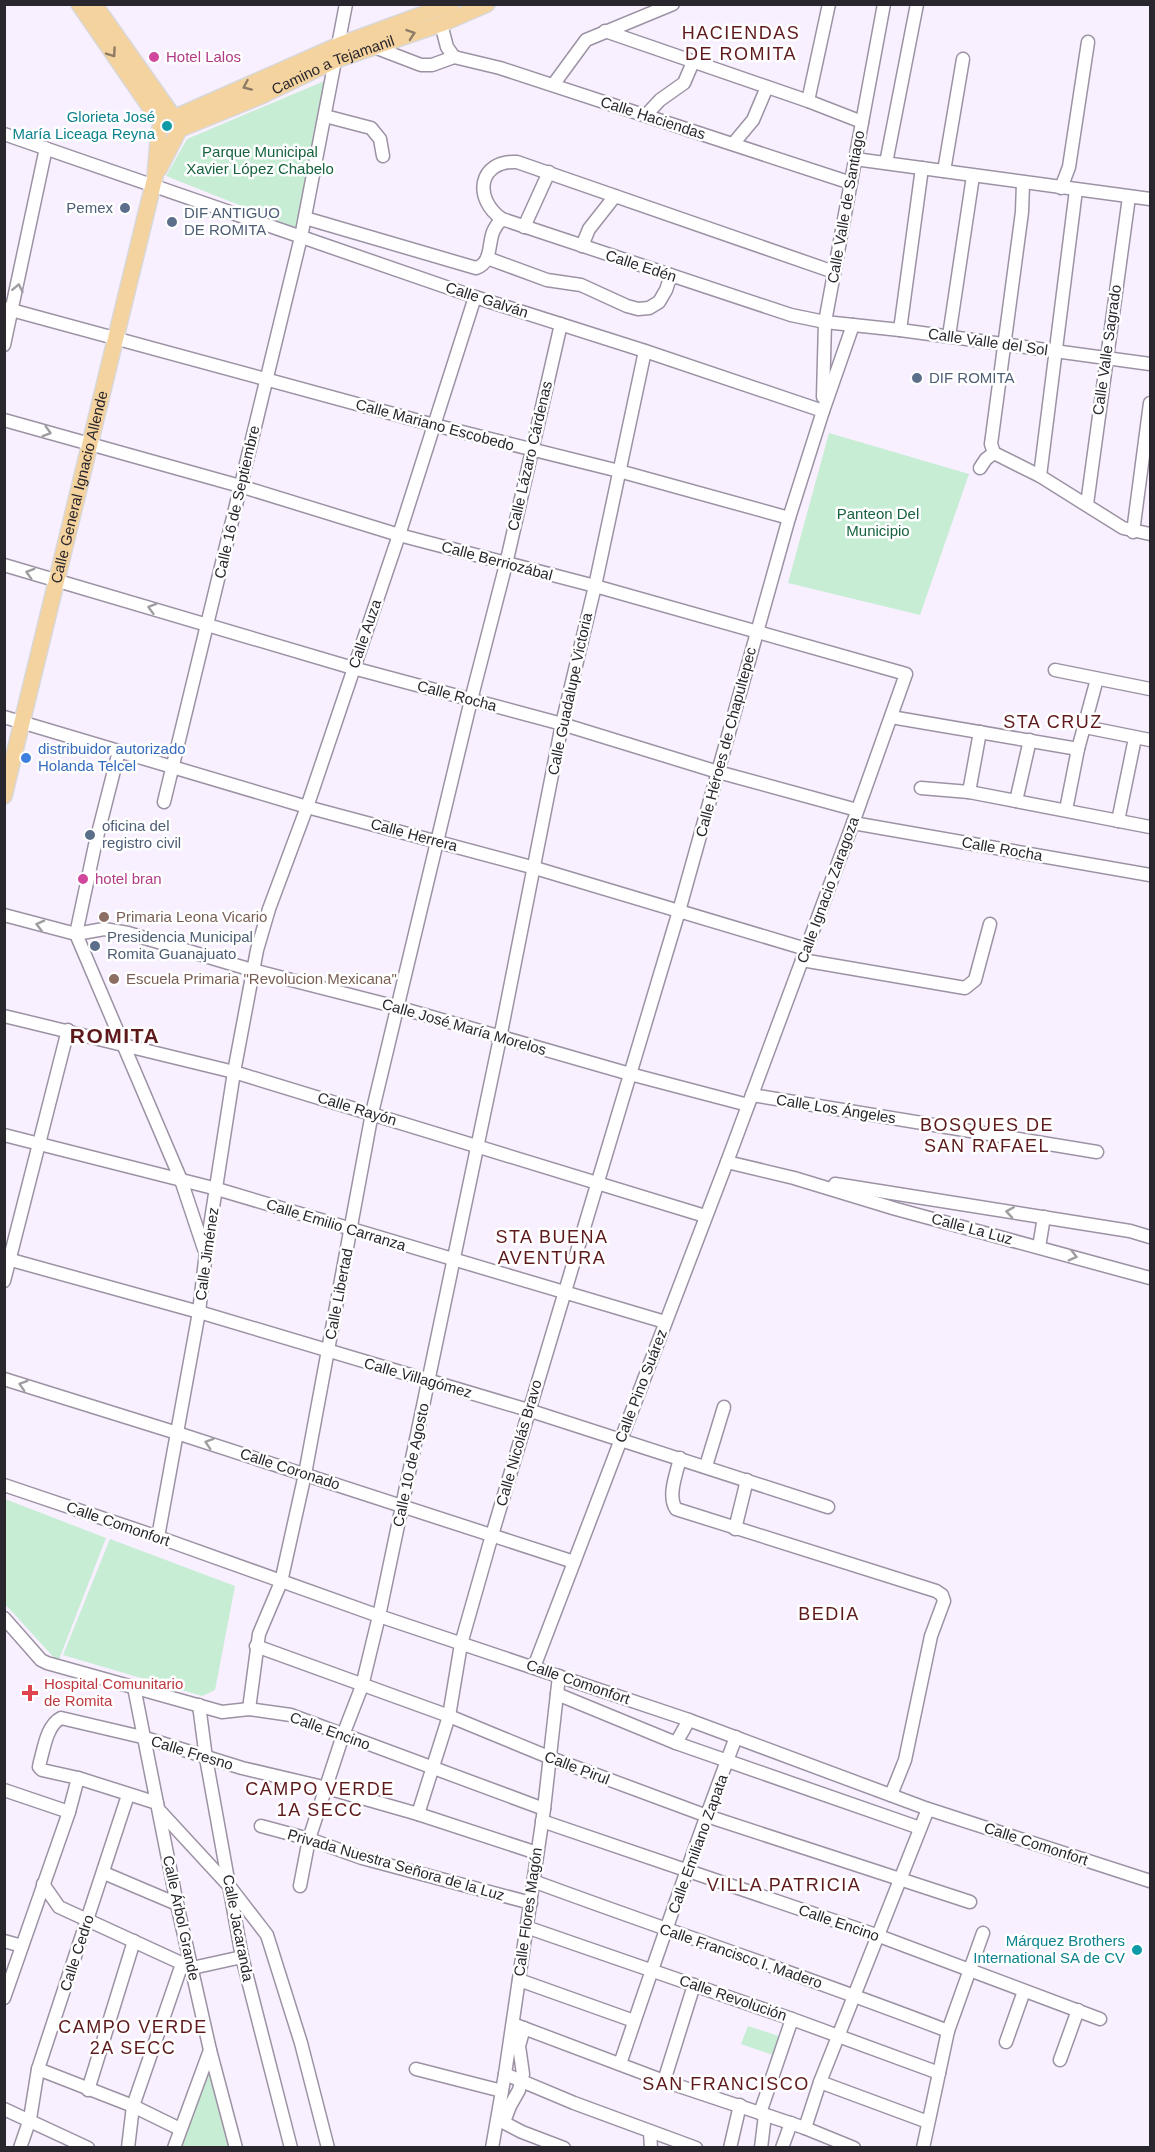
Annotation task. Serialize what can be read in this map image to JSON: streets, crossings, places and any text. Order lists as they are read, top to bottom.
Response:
{
  "streets": {
    "main road": ["Camino a Tejamanil", "Calle General Ignacio Allende"],
    "street": [
      "Calle Haciendas",
      "Calle Valle de Santiago",
      "Calle Edén",
      "Calle Galván",
      "Calle Valle del Sol",
      "Calle Valle Sagrado",
      "Calle Mariano Escobedo",
      "Calle Lázaro Cárdenas",
      "Calle 16 de Septiembre",
      "Calle Berriozábal",
      "Calle Auza",
      "Calle Guadalupe Victoria",
      "Calle Rocha",
      "Calle Héroes de Chapultepec",
      "Calle Herrera",
      "Calle Ignacio Zaragoza",
      "Calle José María Morelos",
      "Calle Rayón",
      "Calle Los Ángeles",
      "Calle Emilio Carranza",
      "Calle La Luz",
      "Calle Jiménez",
      "Calle Libertad",
      "Calle Villagómez",
      "Calle Pino Suárez",
      "Calle Nicolás Bravo",
      "Calle 10 de Agosto",
      "Calle Coronado",
      "Calle Comonfort",
      "Calle Encino",
      "Calle Fresno",
      "Calle Pirul",
      "Calle Emiliano Zapata",
      "Privada Nuestra Señora de la Luz",
      "Calle Flores Magón",
      "Calle Árbol Grande",
      "Calle Jacaranda",
      "Calle Cedro",
      "Calle Francisco I. Madero",
      "Calle Revolución"
    ]
  },
  "crossings": [
    ["Camino a Tejamanil", "Calle Haciendas"],
    ["Camino a Tejamanil", "Calle General Ignacio Allende"],
    ["Camino a Tejamanil", "Calle 16 de Septiembre"],
    ["Calle Haciendas", "Calle Valle de Santiago"],
    ["Calle Valle de Santiago", "Calle Edén"],
    ["Calle Valle de Santiago", "Calle Galván"],
    ["Calle Valle de Santiago", "Calle Valle del Sol"],
    ["Calle Valle de Santiago", "Calle Héroes de Chapultepec"],
    ["Calle Edén", "Calle Valle del Sol"],
    ["Calle Galván", "Calle Lázaro Cárdenas"],
    ["Calle Galván", "Calle General Ignacio Allende"],
    ["Calle Galván", "Calle 16 de Septiembre"],
    ["Calle Galván", "Calle Auza"],
    ["Calle Galván", "Calle Guadalupe Victoria"],
    ["Calle Galván", "Calle Héroes de Chapultepec"],
    ["Calle Valle del Sol", "Calle Valle Sagrado"],
    ["Calle Mariano Escobedo", "Calle Lázaro Cárdenas"],
    ["Calle Mariano Escobedo", "Calle General Ignacio Allende"],
    ["Calle Mariano Escobedo", "Calle 16 de Septiembre"],
    ["Calle Mariano Escobedo", "Calle Auza"],
    ["Calle Mariano Escobedo", "Calle Guadalupe Victoria"],
    ["Calle Mariano Escobedo", "Calle Héroes de Chapultepec"],
    ["Calle Lázaro Cárdenas", "Calle Berriozábal"],
    ["Calle Lázaro Cárdenas", "Calle Rocha"],
    ["Calle Lázaro Cárdenas", "Calle Herrera"],
    ["Calle Lázaro Cárdenas", "Calle José María Morelos"],
    ["Calle Lázaro Cárdenas", "Calle Libertad"],
    ["Calle General Ignacio Allende", "Calle Berriozábal"],
    ["Calle General Ignacio Allende", "Calle Rocha"],
    ["Calle General Ignacio Allende", "Calle Herrera"],
    ["Calle 16 de Septiembre", "Calle Berriozábal"],
    ["Calle 16 de Septiembre", "Calle Rocha"],
    ["Calle 16 de Septiembre", "Calle Herrera"],
    ["Calle Berriozábal", "Calle Auza"],
    ["Calle Berriozábal", "Calle Guadalupe Victoria"],
    ["Calle Berriozábal", "Calle Héroes de Chapultepec"],
    ["Calle Berriozábal", "Calle Ignacio Zaragoza"],
    ["Calle Auza", "Calle Rocha"],
    ["Calle Auza", "Calle Herrera"],
    ["Calle Auza", "Calle José María Morelos"],
    ["Calle Auza", "Calle Jiménez"],
    ["Calle Guadalupe Victoria", "Calle Rocha"],
    ["Calle Guadalupe Victoria", "Calle Herrera"],
    ["Calle Guadalupe Victoria", "Calle José María Morelos"],
    ["Calle Guadalupe Victoria", "Calle 10 de Agosto"],
    ["Calle Rocha", "Calle Héroes de Chapultepec"],
    ["Calle Rocha", "Calle Ignacio Zaragoza"],
    ["Calle Héroes de Chapultepec", "Calle Herrera"],
    ["Calle Héroes de Chapultepec", "Calle José María Morelos"],
    ["Calle Héroes de Chapultepec", "Calle Nicolás Bravo"],
    ["Calle Herrera", "Calle Ignacio Zaragoza"],
    ["Calle Ignacio Zaragoza", "Calle José María Morelos"],
    ["Calle Ignacio Zaragoza", "Calle Los Ángeles"],
    ["Calle Ignacio Zaragoza", "Calle Pino Suárez"],
    ["Calle José María Morelos", "Calle Los Ángeles"],
    ["Calle José María Morelos", "Calle Jiménez"],
    ["Calle José María Morelos", "Calle Libertad"],
    ["Calle José María Morelos", "Calle Pino Suárez"],
    ["Calle José María Morelos", "Calle Nicolás Bravo"],
    ["Calle José María Morelos", "Calle 10 de Agosto"],
    ["Calle Rayón", "Calle Jiménez"],
    ["Calle Rayón", "Calle Libertad"],
    ["Calle Rayón", "Calle Pino Suárez"],
    ["Calle Rayón", "Calle Nicolás Bravo"],
    ["Calle Rayón", "Calle 10 de Agosto"],
    ["Calle Los Ángeles", "Calle Pino Suárez"],
    ["Calle Emilio Carranza", "Calle Jiménez"],
    ["Calle Emilio Carranza", "Calle Libertad"],
    ["Calle Emilio Carranza", "Calle Pino Suárez"],
    ["Calle Emilio Carranza", "Calle Nicolás Bravo"],
    ["Calle Emilio Carranza", "Calle 10 de Agosto"],
    ["Calle La Luz", "Calle Pino Suárez"],
    ["Calle Jiménez", "Calle Villagómez"],
    ["Calle Jiménez", "Calle Coronado"],
    ["Calle Jiménez", "Calle Comonfort"],
    ["Calle Libertad", "Calle Villagómez"],
    ["Calle Libertad", "Calle Coronado"],
    ["Calle Libertad", "Calle Comonfort"],
    ["Calle Libertad", "Calle Encino"],
    ["Calle Libertad", "Calle Pirul"],
    ["Calle Villagómez", "Calle Pino Suárez"],
    ["Calle Villagómez", "Calle Nicolás Bravo"],
    ["Calle Villagómez", "Calle 10 de Agosto"],
    ["Calle Pino Suárez", "Calle Coronado"],
    ["Calle Pino Suárez", "Calle Comonfort"],
    ["Calle Nicolás Bravo", "Calle Coronado"],
    ["Calle Nicolás Bravo", "Calle Comonfort"],
    ["Calle Nicolás Bravo", "Calle Encino"],
    ["Calle Nicolás Bravo", "Calle Fresno"],
    ["Calle Nicolás Bravo", "Calle Pirul"],
    ["Calle 10 de Agosto", "Calle Coronado"],
    ["Calle 10 de Agosto", "Calle Comonfort"],
    ["Calle 10 de Agosto", "Calle Encino"],
    ["Calle 10 de Agosto", "Calle Fresno"],
    ["Calle 10 de Agosto", "Calle Pirul"],
    ["Calle 10 de Agosto", "Privada Nuestra Señora de la Luz"],
    ["Calle Comonfort", "Calle Emiliano Zapata"],
    ["Calle Comonfort", "Calle Flores Magón"],
    ["Calle Encino", "Calle Emiliano Zapata"],
    ["Calle Encino", "Calle Flores Magón"],
    ["Calle Encino", "Calle Árbol Grande"],
    ["Calle Encino", "Calle Jacaranda"],
    ["Calle Fresno", "Calle Flores Magón"],
    ["Calle Fresno", "Calle Árbol Grande"],
    ["Calle Fresno", "Calle Jacaranda"],
    ["Calle Pirul", "Calle Emiliano Zapata"],
    ["Calle Pirul", "Calle Flores Magón"],
    ["Calle Emiliano Zapata", "Calle Francisco I. Madero"],
    ["Calle Emiliano Zapata", "Calle Revolución"],
    ["Privada Nuestra Señora de la Luz", "Calle Flores Magón"],
    ["Calle Flores Magón", "Calle Francisco I. Madero"],
    ["Calle Flores Magón", "Calle Revolución"]
  ],
  "one_way": ["Calle Coronado"],
  "districts": [
    "HACIENDAS DE ROMITA",
    "STA CRUZ",
    "ROMITA",
    "BOSQUES DE SAN RAFAEL",
    "STA BUENA AVENTURA",
    "BEDIA",
    "CAMPO VERDE 1A SECC",
    "VILLA PATRICIA",
    "CAMPO VERDE 2A SECC",
    "SAN FRANCISCO"
  ],
  "parks": ["Parque Municipal Xavier López Chabelo", "Panteon Del Municipio"],
  "places": {
    "other": [
      "Hotel Lalos",
      "Glorieta José María Liceaga Reyna",
      "Pemex",
      "DIF ANTIGUO DE ROMITA",
      "DIF ROMITA",
      "distribuidor autorizado Holanda Telcel",
      "oficina del registro civil",
      "hotel bran",
      "Primaria Leona Vicario",
      "Presidencia Municipal Romita Guanajuato",
      "Escuela Primaria \"Revolucion Mexicana\"",
      "Márquez Brothers International SA de CV"
    ],
    "health": ["Hospital Comunitario de Romita"]
  }
}
